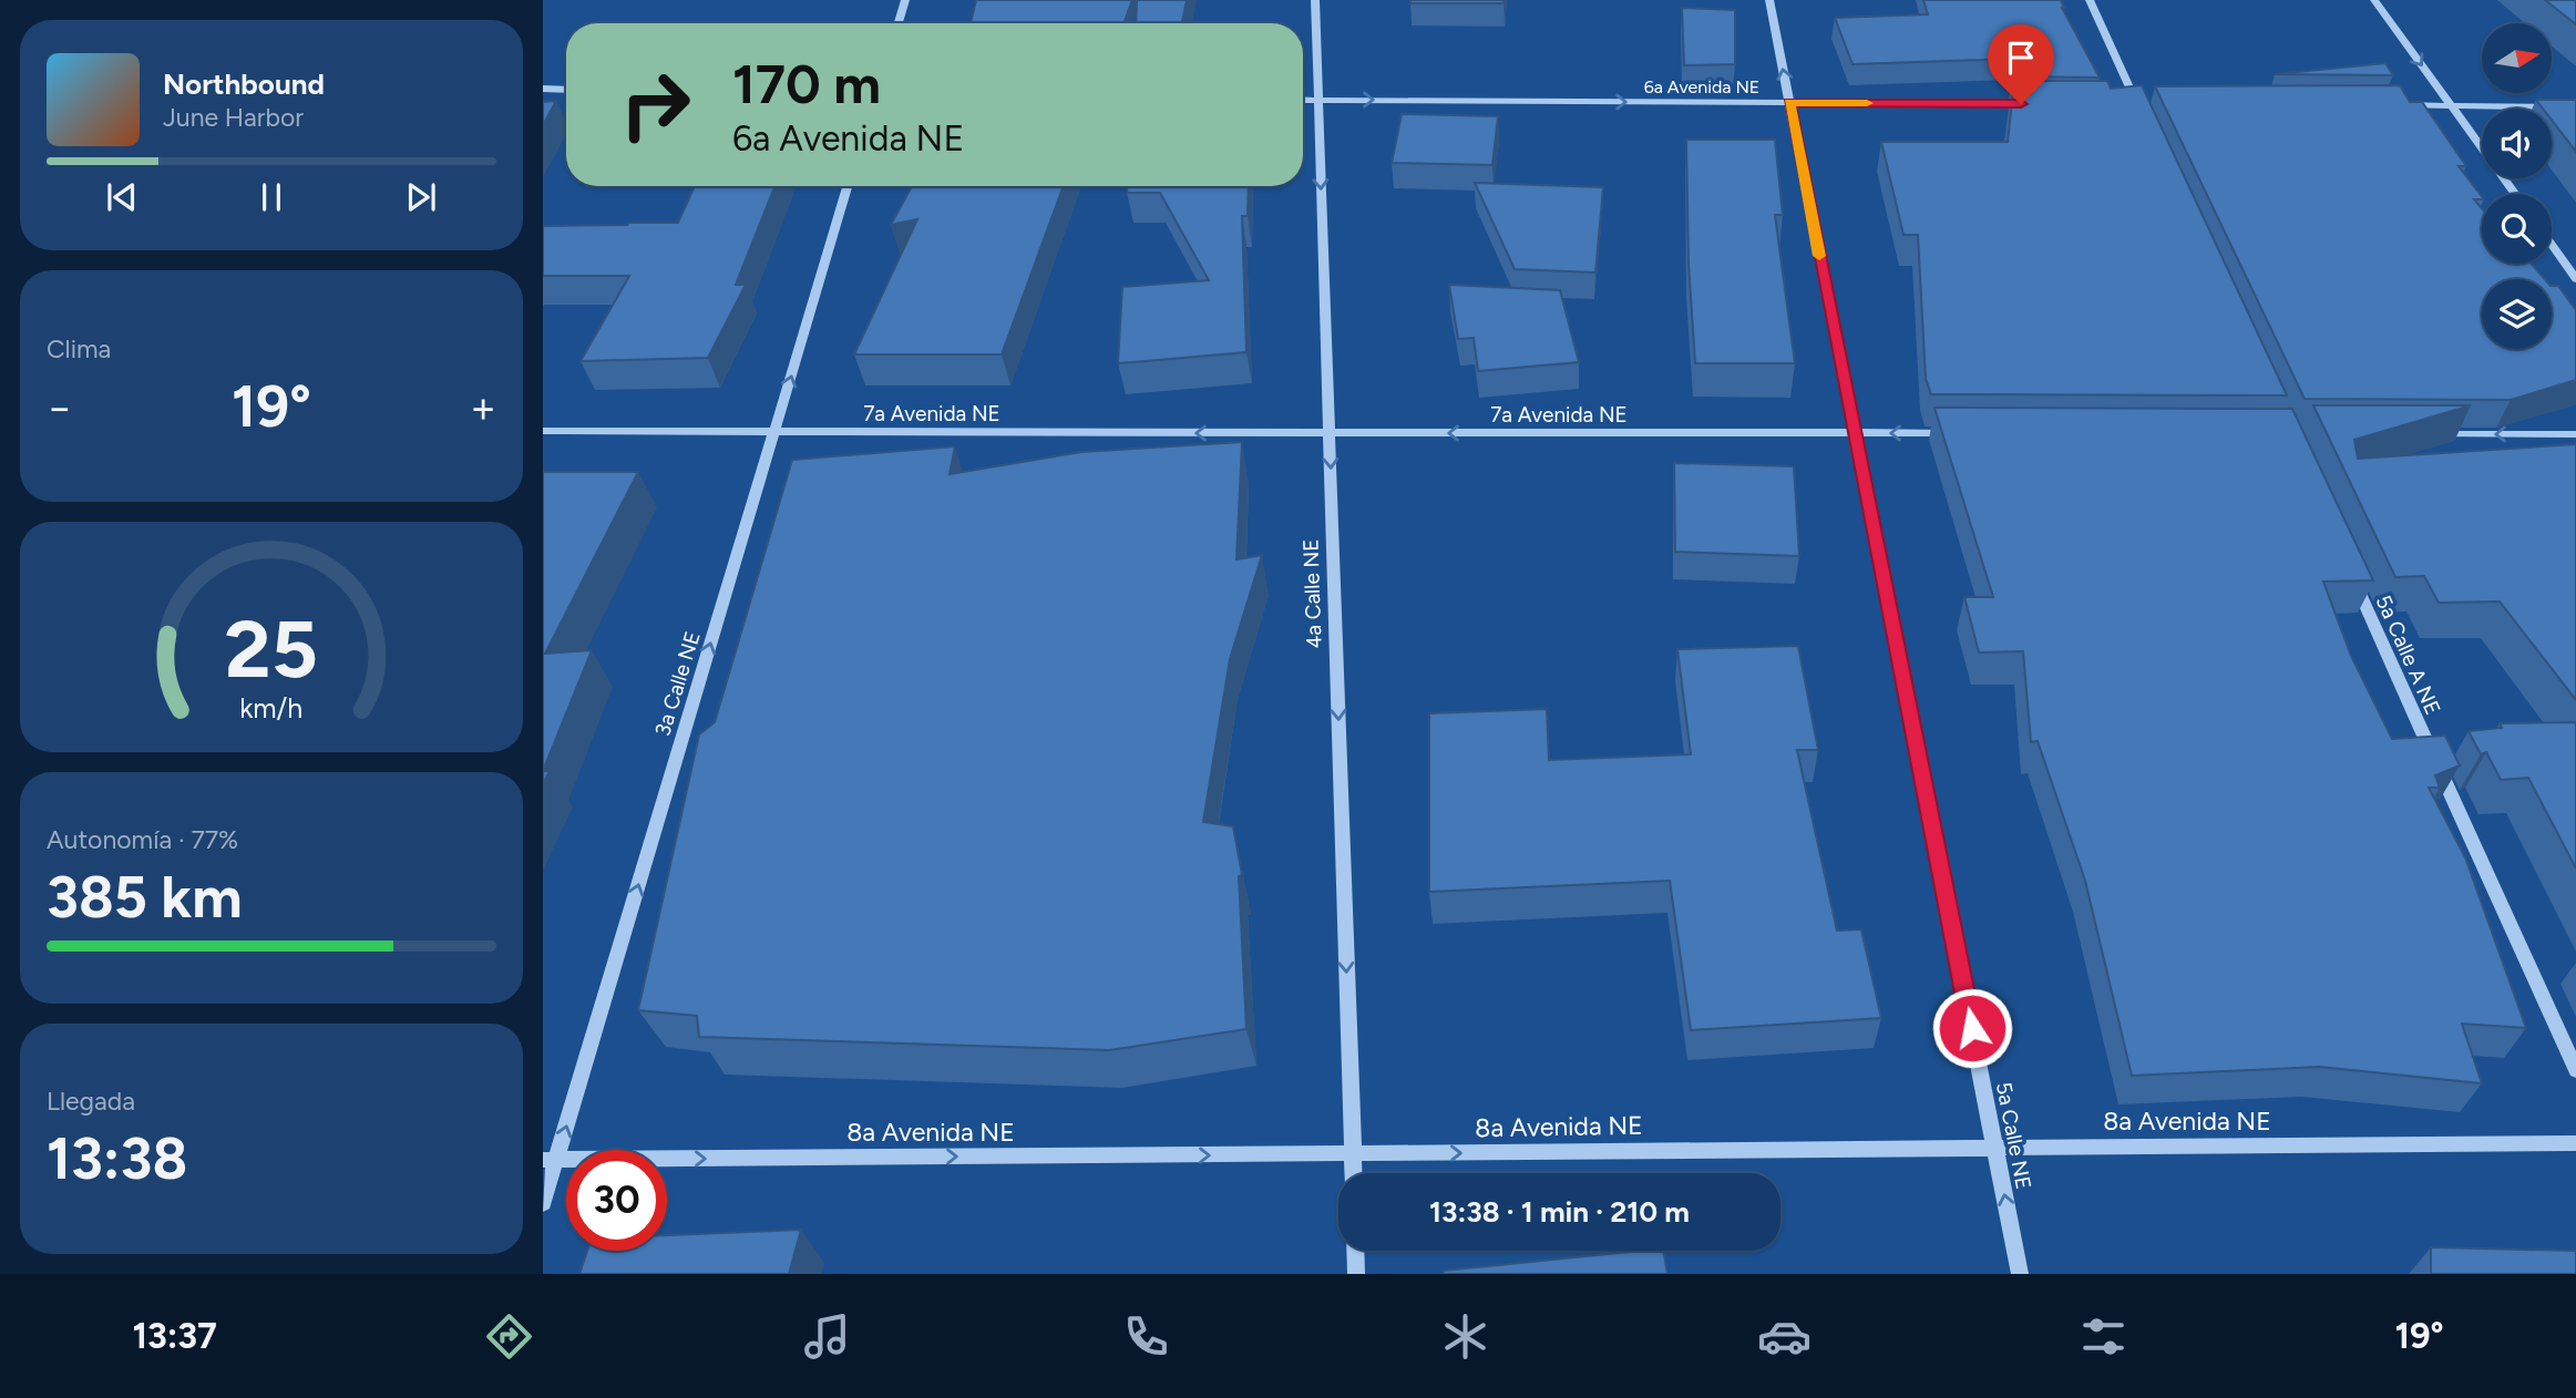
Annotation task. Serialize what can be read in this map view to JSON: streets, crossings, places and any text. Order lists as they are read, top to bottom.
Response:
{
  "streets": {
    "street": [
      "6a Avenida NE",
      "7a Avenida NE",
      "4a Calle NE",
      "5a Calle A NE",
      "3a Calle NE",
      "8a Avenida NE",
      "5a Calle NE"
    ]
  },
  "crossings": [
    ["6a Avenida NE", "4a Calle NE"],
    ["6a Avenida NE", "5a Calle NE"],
    ["7a Avenida NE", "4a Calle NE"],
    ["7a Avenida NE", "3a Calle NE"],
    ["7a Avenida NE", "5a Calle NE"],
    ["4a Calle NE", "8a Avenida NE"],
    ["3a Calle NE", "8a Avenida NE"],
    ["8a Avenida NE", "5a Calle NE"]
  ],
  "one_way": [
    "6a Avenida NE",
    "7a Avenida NE",
    "4a Calle NE",
    "3a Calle NE",
    "8a Avenida NE"
  ],
  "north": "right",
  "page": {
    "turn": ["170 m", "6a Avenida NE"],
    "song": ["Northbound", "June Harbor"],
    "tile": [
      "Clima",
      ["Autonomía · 77%", "385 km"],
      ["Llegada", "13:38"]
    ],
    "heat": ["−", "19°", "+"],
    "limit": "30",
    "trip": "13:38 · 1 min · 210 m",
    "tabs": ["13:37", "19°"],
    "gauge": ["25", "km/h"]
  }
}
